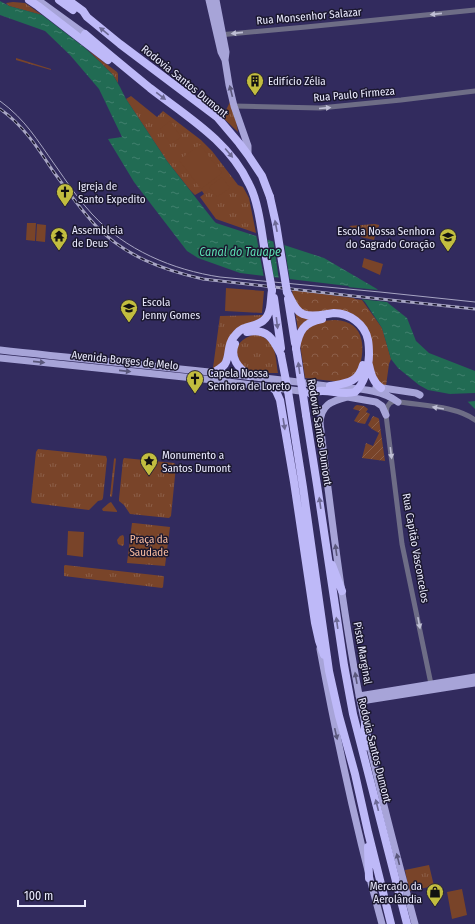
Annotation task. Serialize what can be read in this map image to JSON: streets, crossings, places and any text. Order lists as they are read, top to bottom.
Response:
{
  "streets": {
    "highway": ["Rodovia Santos Dumont"],
    "main road": ["Avenida Borges de Melo", "Pista Marginal"],
    "street": ["Rua Monsenhor Salazar", "Rua Paulo Firmeza", "Rua Capitão Vasconcelos"]
  },
  "crossings": [
    ["Avenida Borges de Melo", "Rua Capitão Vasconcelos"],
    ["Avenida Borges de Melo", "Pista Marginal"]
  ],
  "one_way": ["Rua Monsenhor Salazar", "Rua Paulo Firmeza", "Rua Capitão Vasconcelos"],
  "water": ["Canal do Tauape"],
  "parks": ["Praça da Saudade"],
  "places": {
    "building": ["Edifício Zélia"],
    "church": ["Igreja de Santo Expedito", "Capela Nossa Senhora de Loreto"],
    "temple": ["Assembleia de Deus"],
    "school or university": ["Escola Nossa Senhora do Sagrado Coração", "Escola Jenny Gomes"],
    "place": ["Monumento a Santos Dumont"],
    "shop": ["Mercado da Aerolândia"]
  },
  "scale_bar": "100 m"
}
